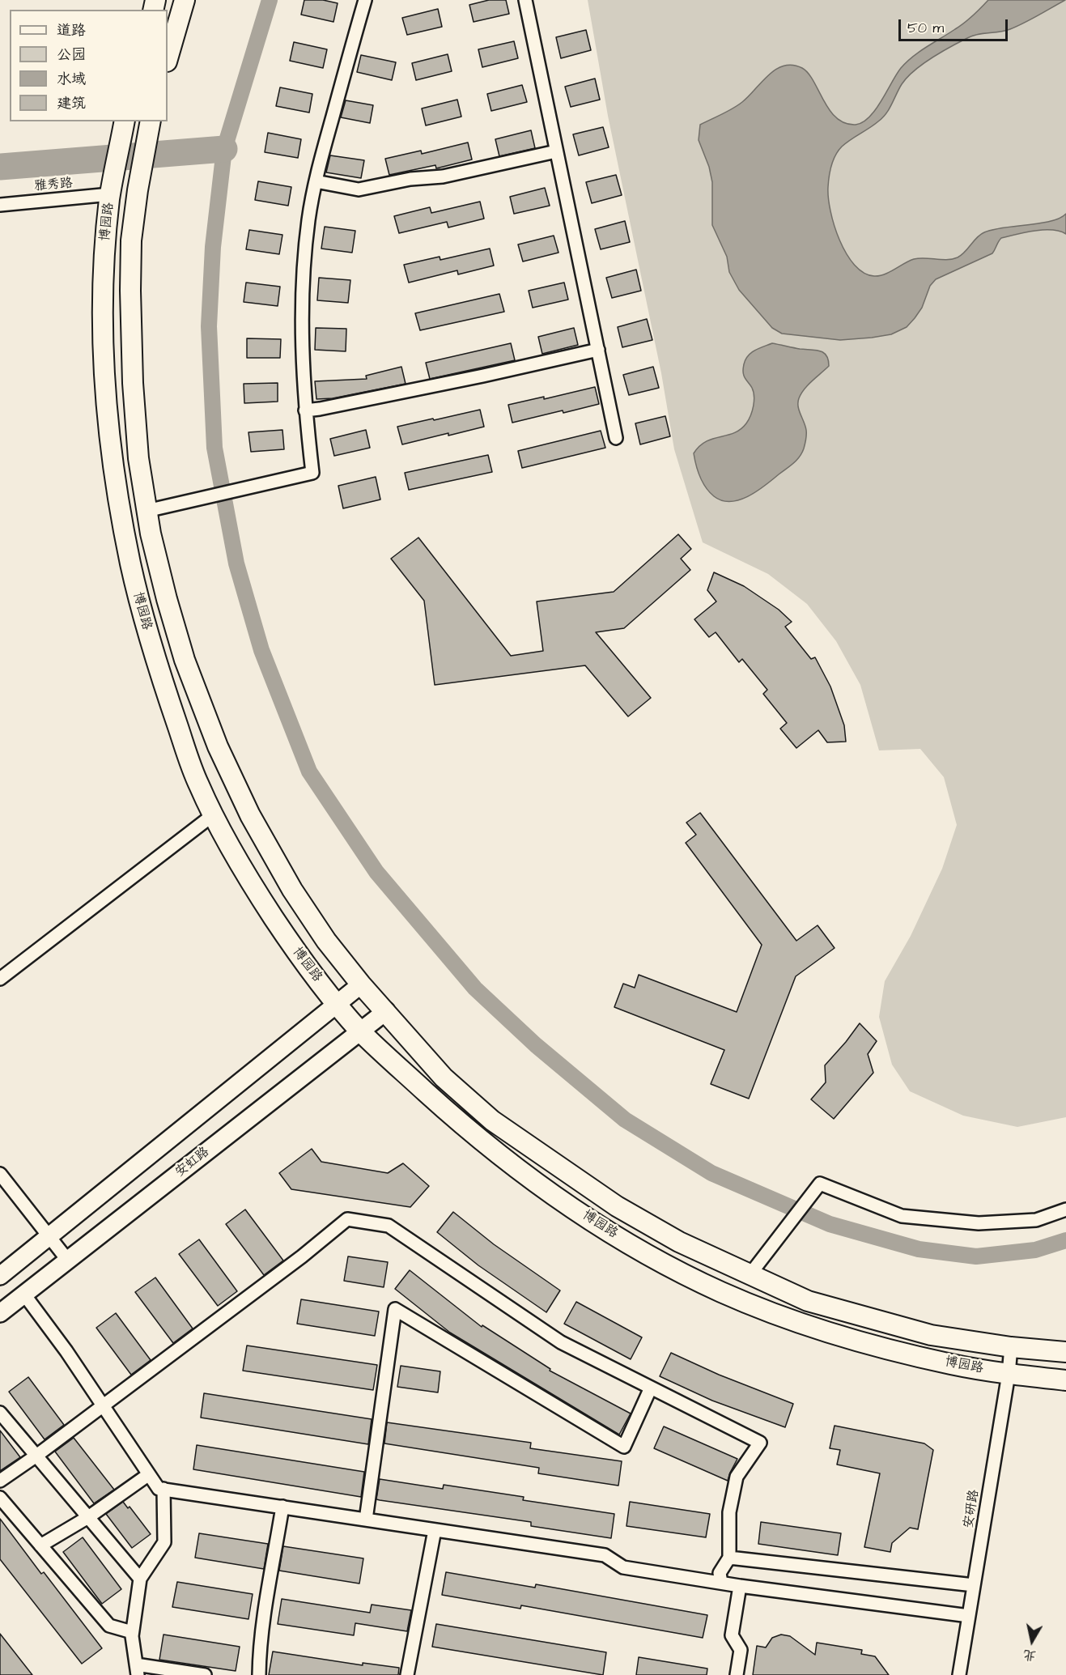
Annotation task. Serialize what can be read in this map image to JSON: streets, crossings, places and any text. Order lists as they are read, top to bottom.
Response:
{
  "streets": {
    "main road": ["博园路", "安虹路"],
    "street": ["雅秀路", "安研路"]
  },
  "crossings": [
    ["雅秀路", "博园路"],
    ["博园路", "安虹路"],
    ["博园路", "安研路"]
  ],
  "legend": [
    "道路",
    "公园",
    "水域",
    "建筑"
  ],
  "scale_bar": "50 m",
  "north": "bottom"
}
